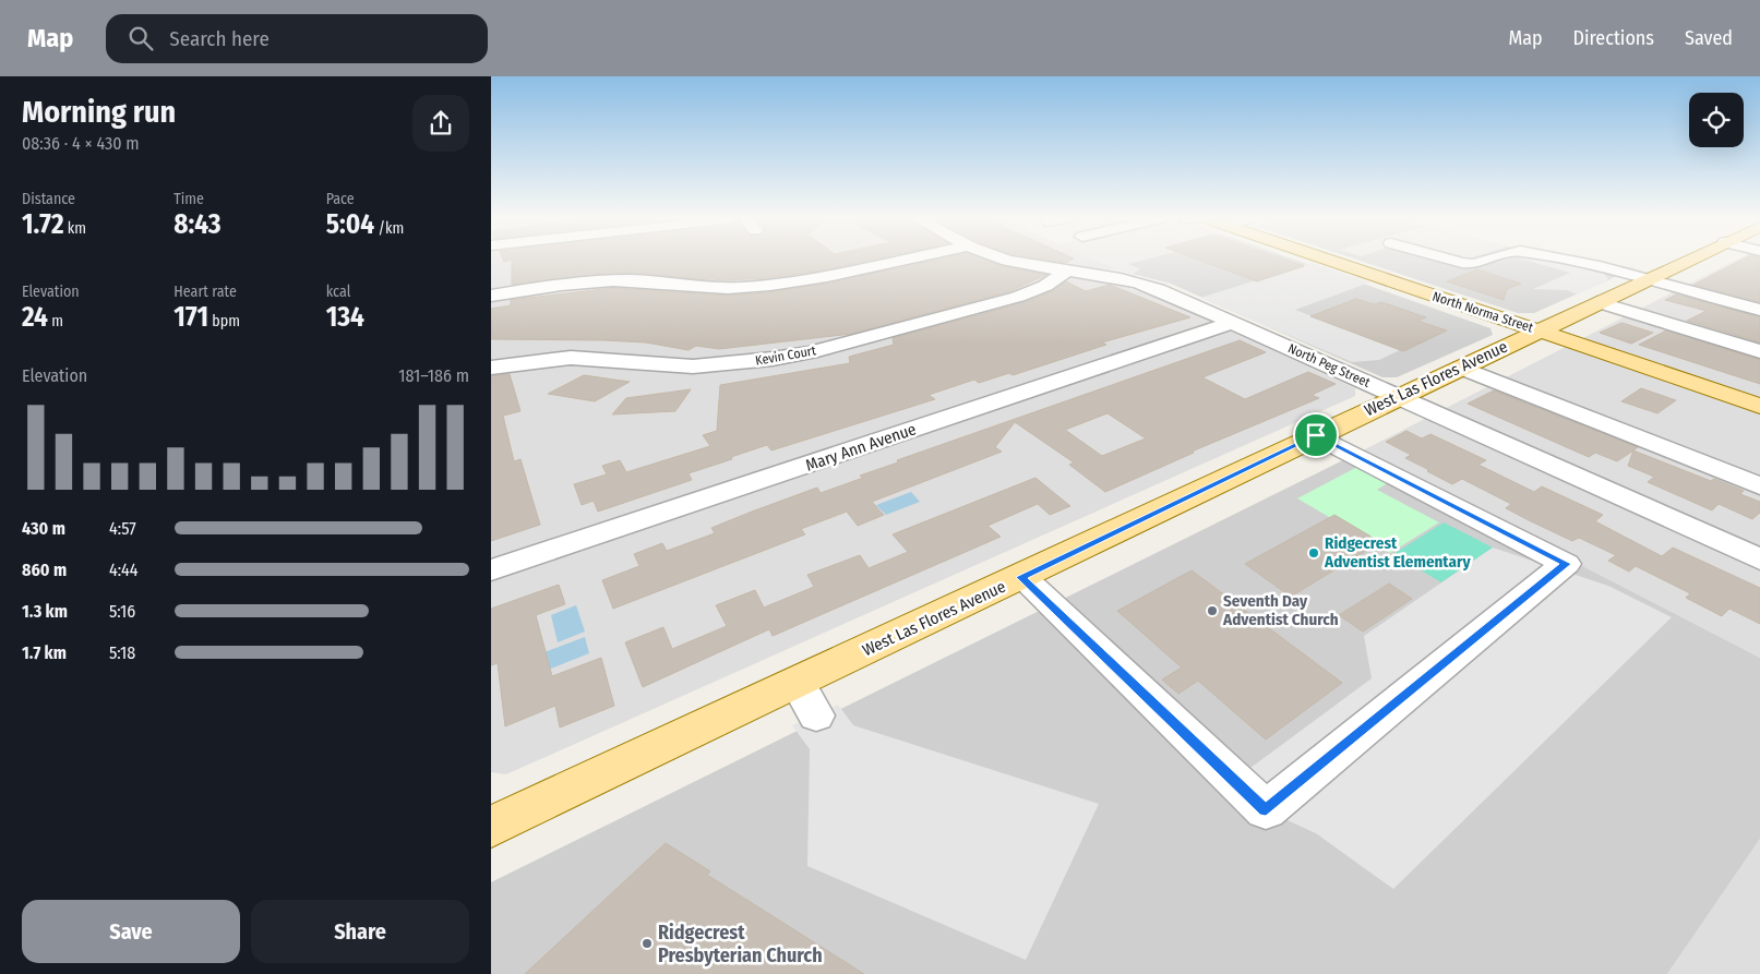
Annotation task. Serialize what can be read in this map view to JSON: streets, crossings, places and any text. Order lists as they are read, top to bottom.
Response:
{
  "streets": {
    "main road": ["North Norma Street", "West Las Flores Avenue"],
    "street": ["Kevin Court", "North Peg Street", "Mary Ann Avenue"]
  },
  "crossings": [
    ["North Norma Street", "West Las Flores Avenue"],
    ["Kevin Court", "North Peg Street"],
    ["North Peg Street", "West Las Flores Avenue"],
    ["North Peg Street", "Mary Ann Avenue"]
  ],
  "places": ["Ridgecrest Adventist Elementary", "Seventh Day Adventist Church", "Ridgecrest Presbyterian Church"],
  "page": {
    "header": "Map",
    "search": "Search here",
    "nav": ["Map", "Directions", "Saved"],
    "heading": ["Morning run", "08:36 · 4 × 430 m"],
    "stats": [
      ["Distance", "1.72 km"],
      ["Time", "8:43"],
      ["Pace", "5:04 /km"],
      ["Elevation", "24 m"],
      ["Heart rate", "171 bpm"],
      ["kcal", "134"]
    ],
    "chart": ["Elevation", "181–186 m"],
    "list": [
      {
        "name": "430 m",
        "note": "4:57"
      },
      {
        "name": "860 m",
        "note": "4:44"
      },
      {
        "name": "1.3 km",
        "note": "5:16"
      },
      {
        "name": "1.7 km",
        "note": "5:18"
      }
    ],
    "buttons": ["Save", "Share"]
  }
}
